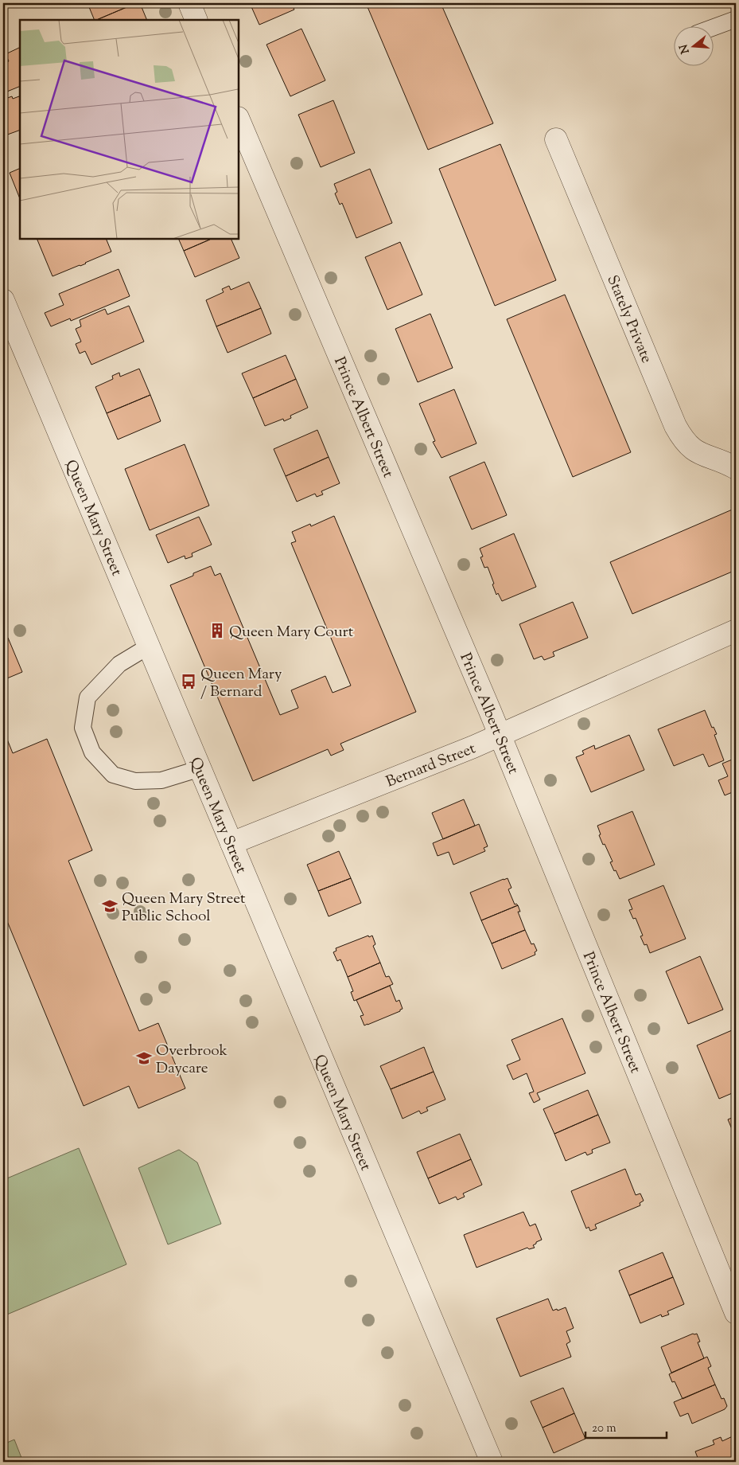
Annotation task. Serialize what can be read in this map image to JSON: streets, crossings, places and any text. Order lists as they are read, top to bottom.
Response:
{
  "streets": {
    "street": [
      "Stately Private",
      "Prince Albert Street",
      "Queen Mary Street",
      "Bernard Street"
    ]
  },
  "crossings": [
    ["Prince Albert Street", "Bernard Street"],
    ["Queen Mary Street", "Bernard Street"]
  ],
  "places": {
    "building": ["Queen Mary Court"],
    "bus stop": ["Queen Mary / Bernard"],
    "school or university": ["Queen Mary Street Public School", "Overbrook Daycare"]
  },
  "scale_bar": "20 m",
  "north": "left"
}
